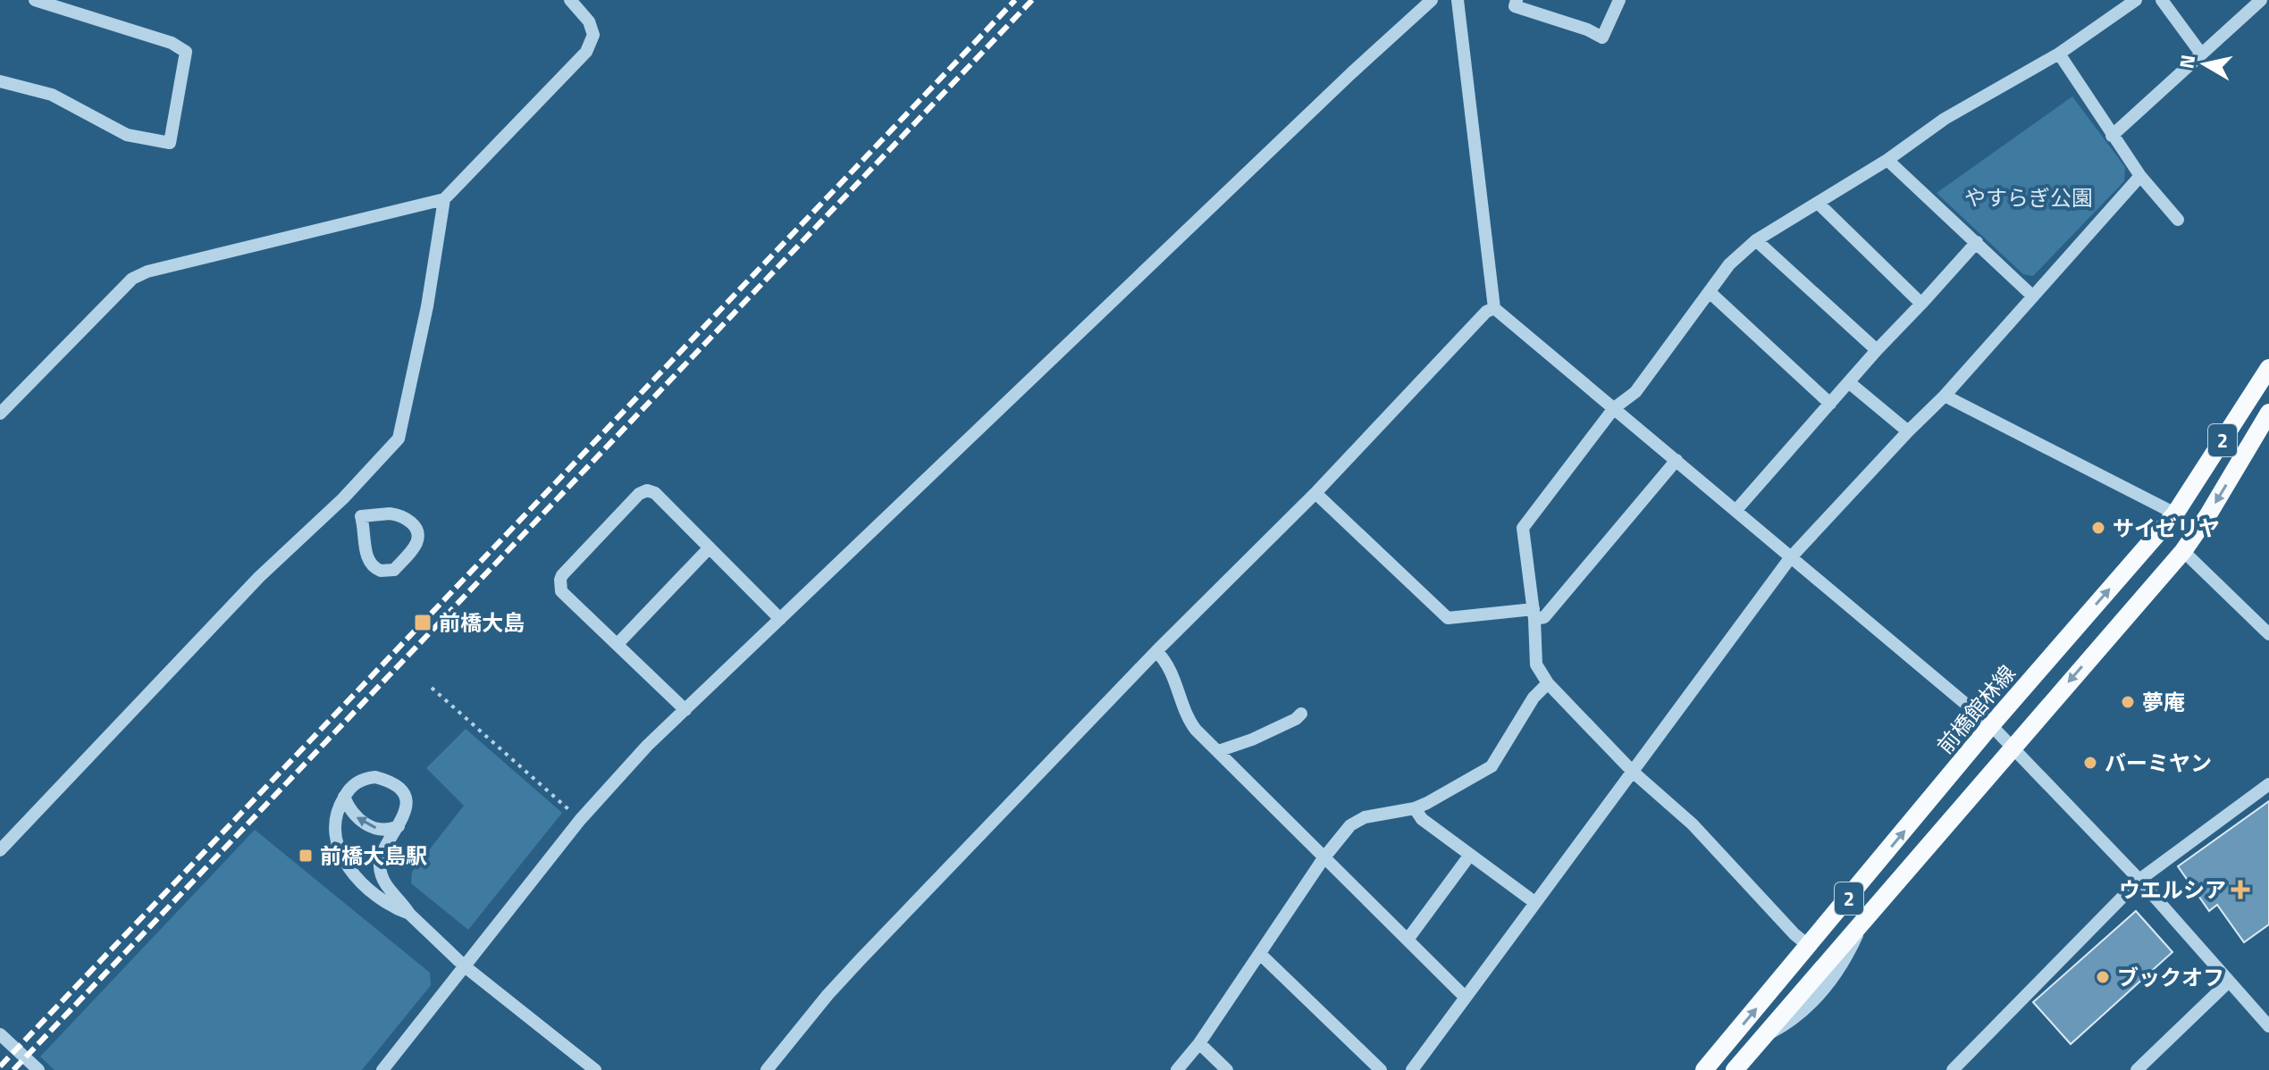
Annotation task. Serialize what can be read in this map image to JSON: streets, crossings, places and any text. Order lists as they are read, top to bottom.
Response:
{
  "streets": {
    "main road": ["2", "前橋館林線"]
  },
  "parks": ["やすらぎ公園"],
  "places": {
    "other": [
      "サイゼリヤ",
      "夢庵",
      "バーミヤン",
      "ブックオフ"
    ],
    "transit": ["前橋大島", "前橋大島駅"],
    "health": ["ウエルシア"]
  },
  "north": "left"
}
